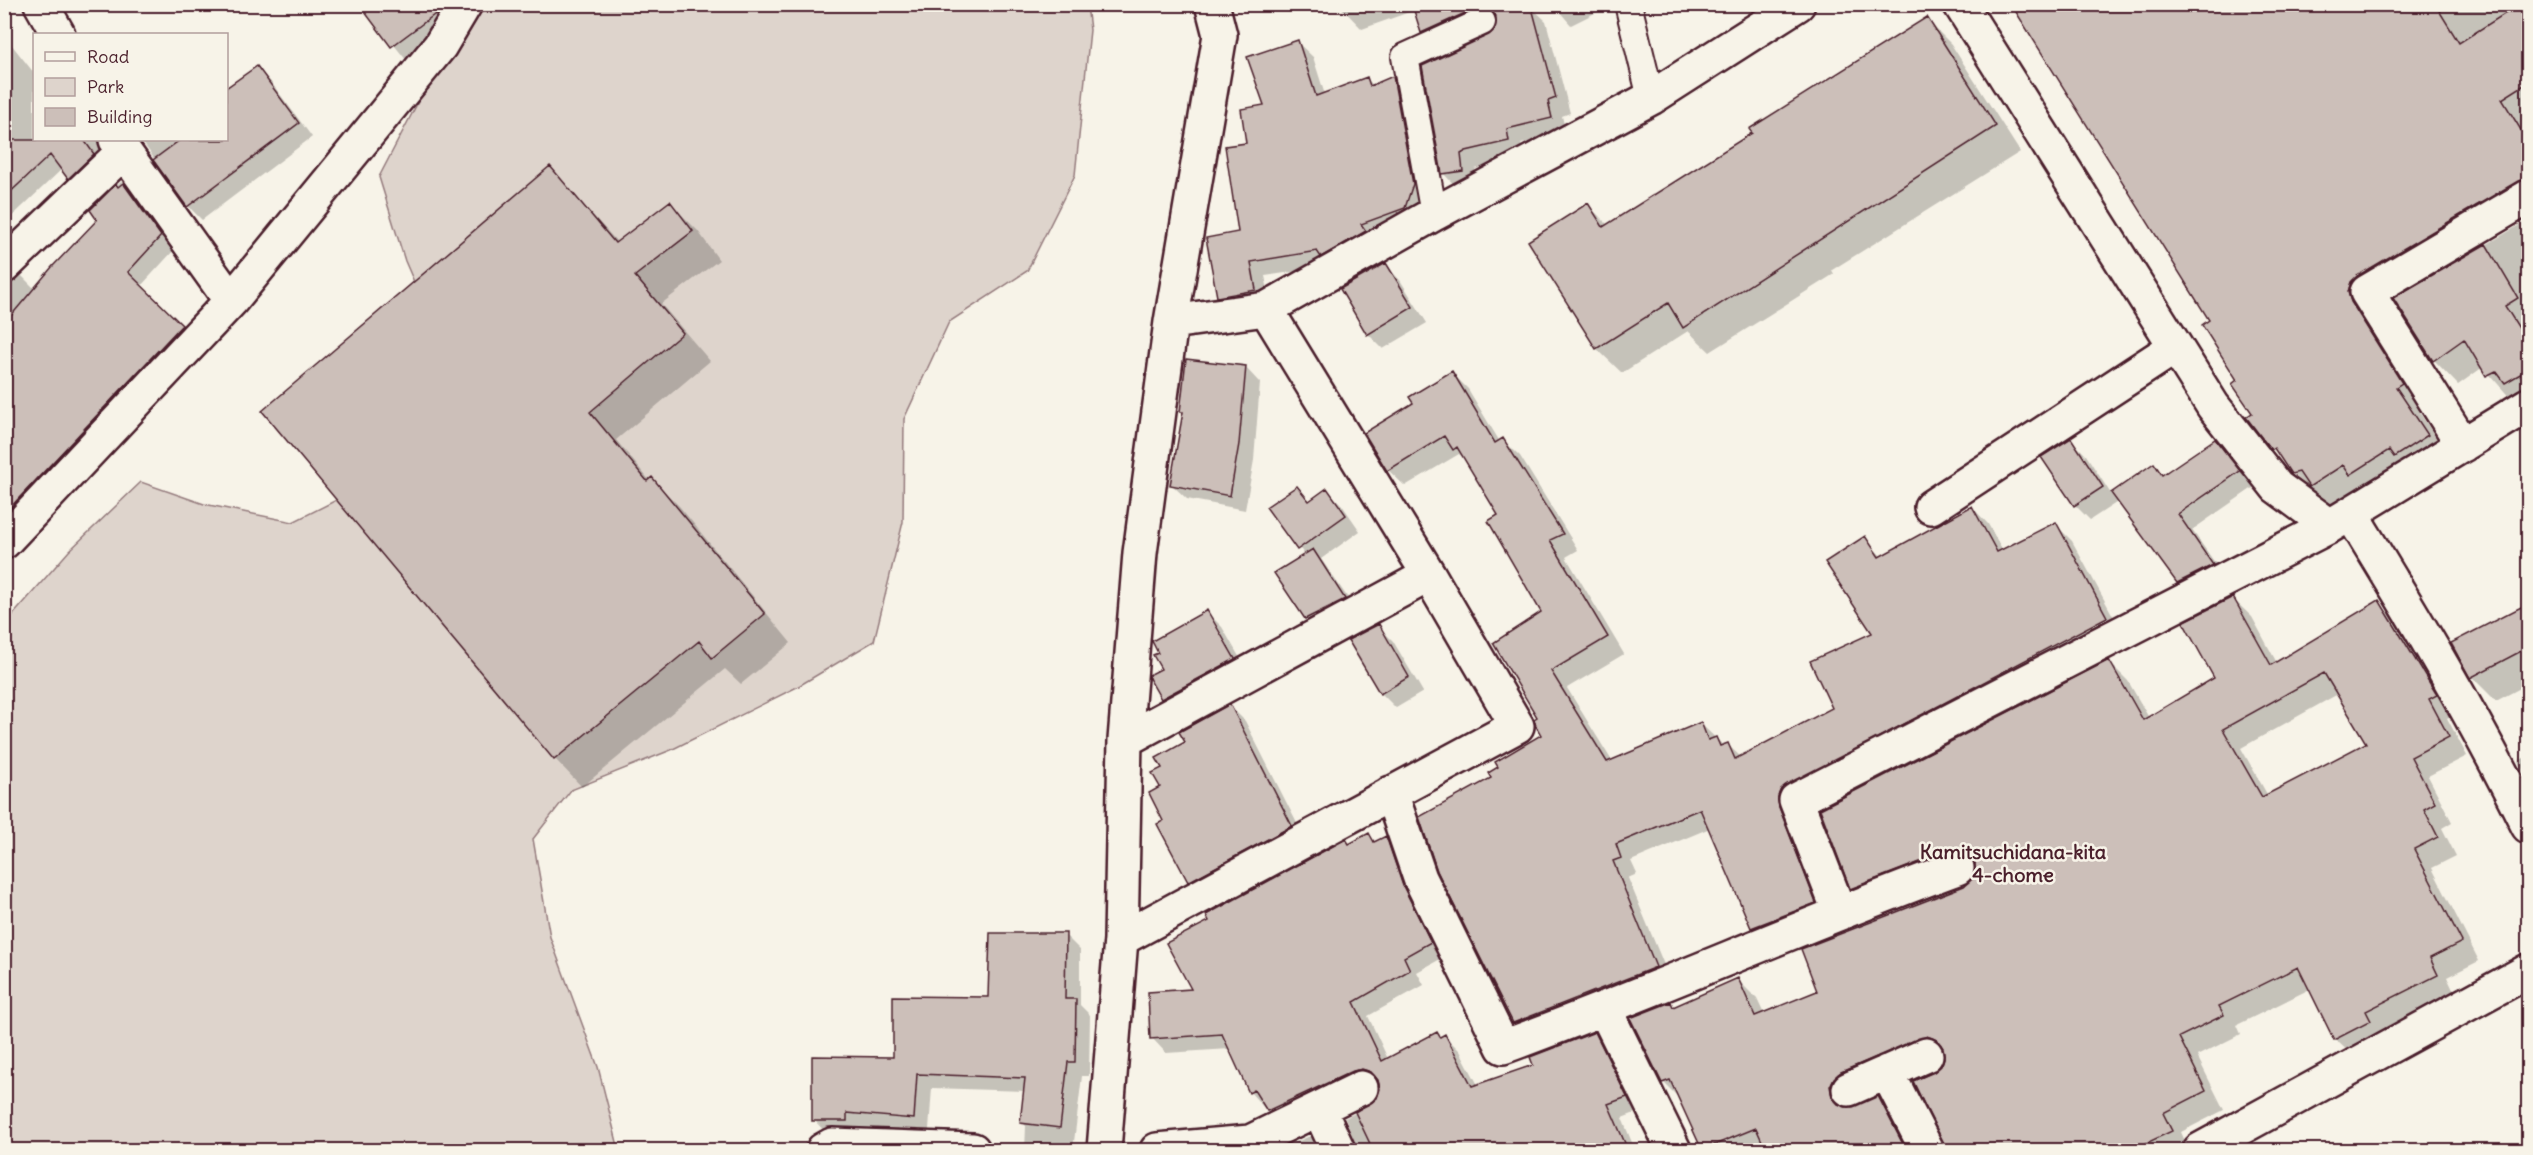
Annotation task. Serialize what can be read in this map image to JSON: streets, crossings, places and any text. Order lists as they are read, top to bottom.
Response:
{
  "districts": ["Kamitsuchidana-kita 4-chome"],
  "legend": ["Road", "Park", "Building"]
}
